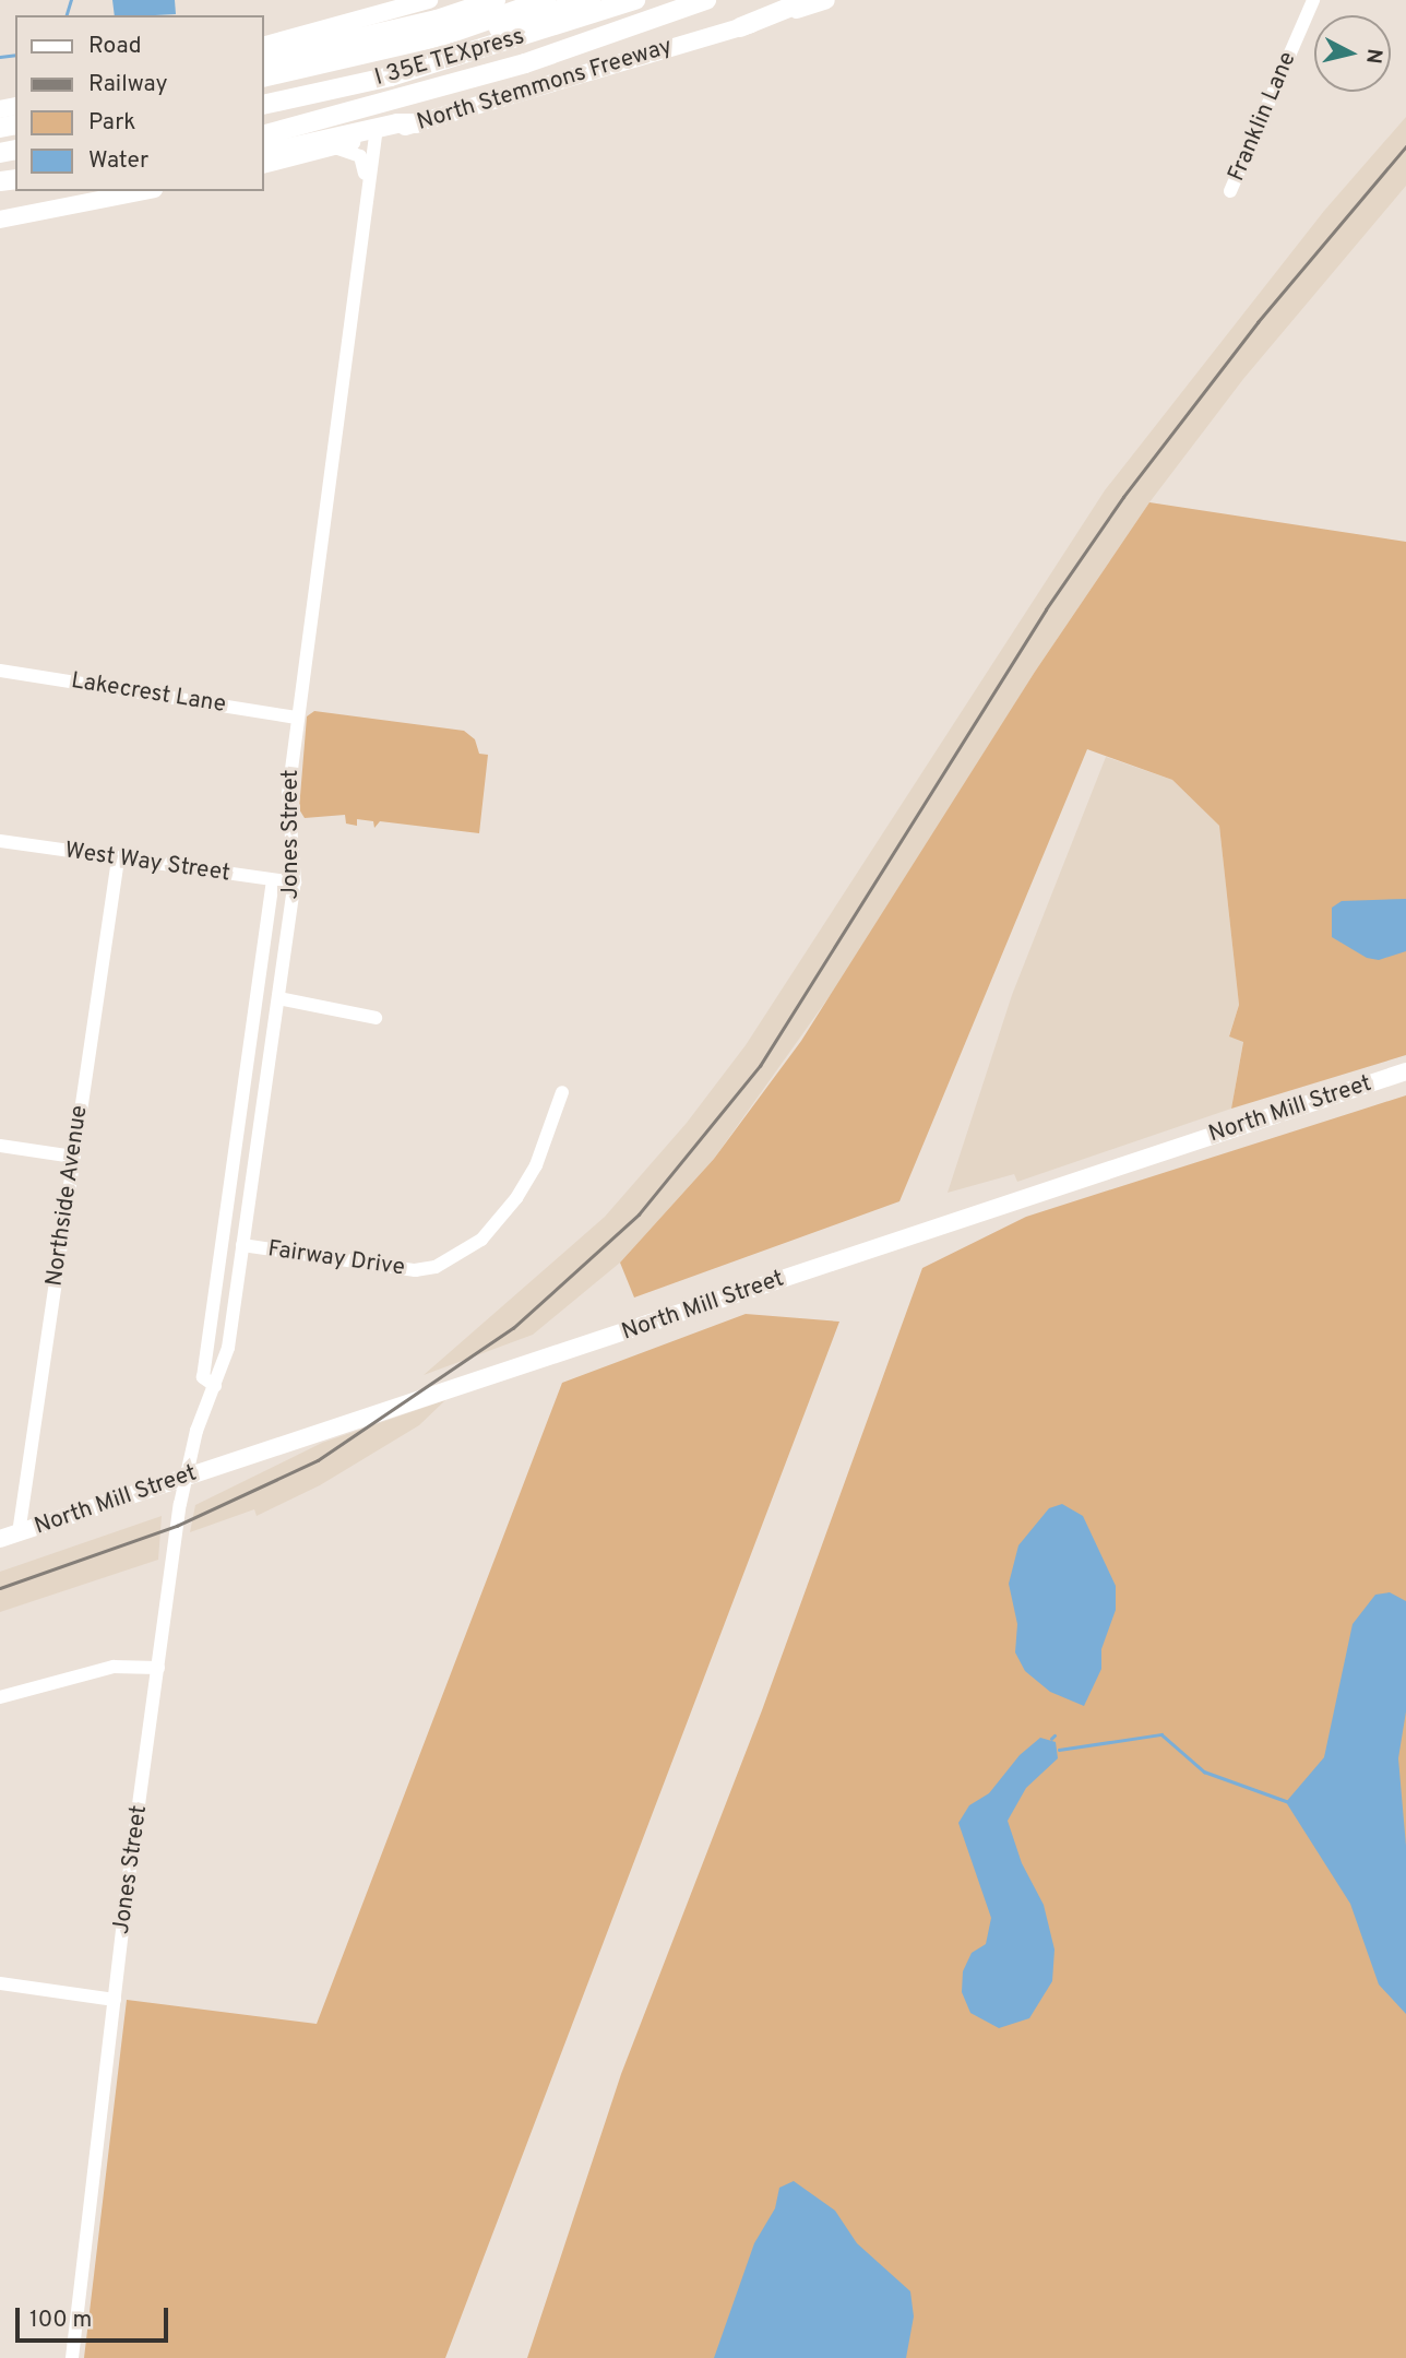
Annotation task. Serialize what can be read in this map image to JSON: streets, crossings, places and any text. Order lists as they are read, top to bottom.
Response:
{
  "streets": {
    "highway": ["I 35E TEXpress", "North Stemmons Freeway"],
    "main road": ["North Mill Street"],
    "street": [
      "Franklin Lane",
      "Lakecrest Lane",
      "Jones Street",
      "West Way Street",
      "Northside Avenue",
      "Fairway Drive"
    ]
  },
  "crossings": [
    ["North Stemmons Freeway", "Jones Street"],
    ["Lakecrest Lane", "Jones Street"],
    ["Jones Street", "West Way Street"],
    ["Jones Street", "North Mill Street"],
    ["Jones Street", "Fairway Drive"],
    ["West Way Street", "Northside Avenue"],
    ["North Mill Street", "Northside Avenue"]
  ],
  "legend": [
    "Road",
    "Railway",
    "Park",
    "Water"
  ],
  "scale_bar": "100 m",
  "north": "right"
}
